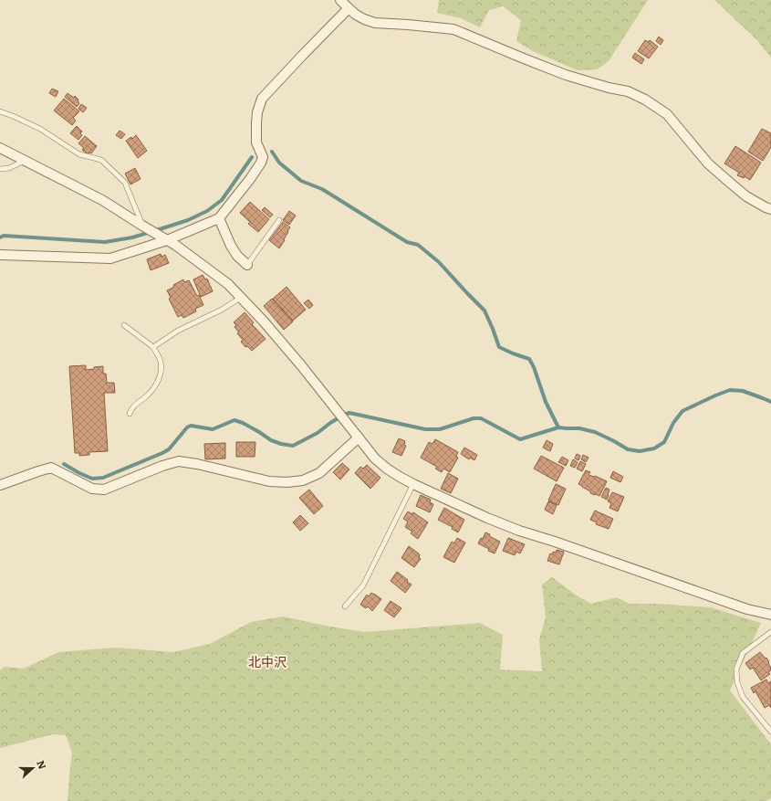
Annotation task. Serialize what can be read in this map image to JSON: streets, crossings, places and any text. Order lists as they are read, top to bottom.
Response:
{
  "districts": ["北中沢"],
  "north": "right"
}
